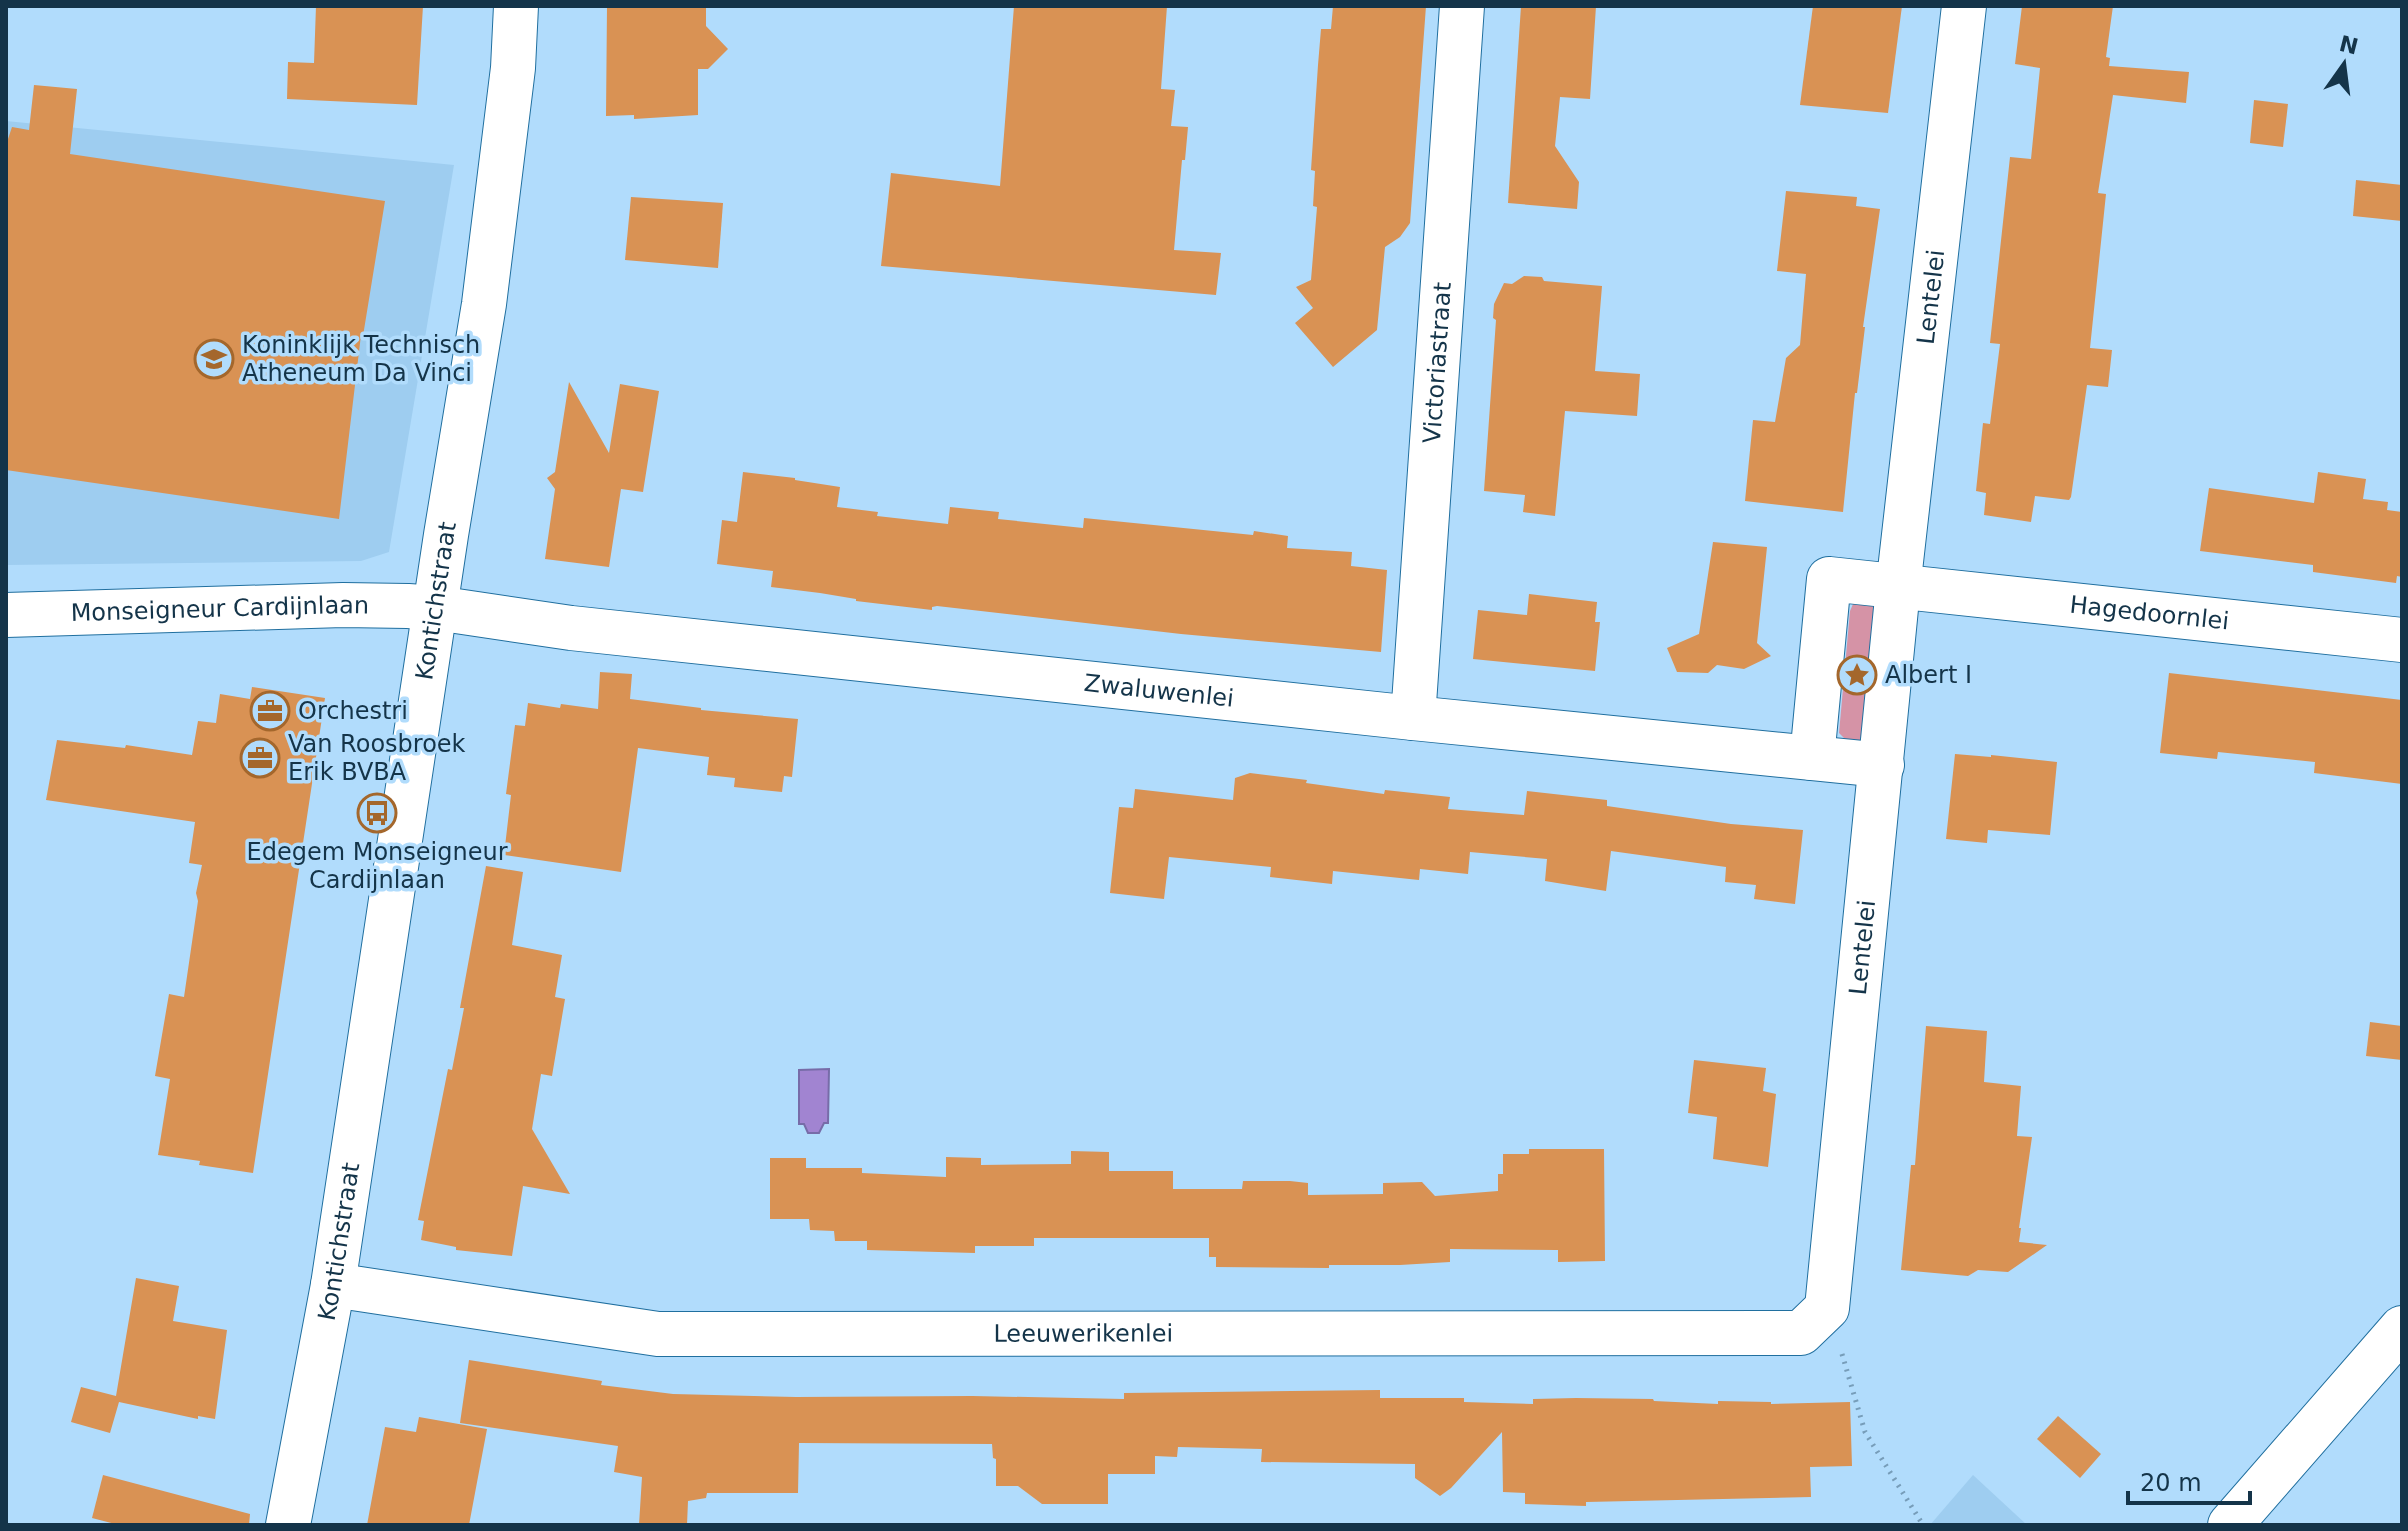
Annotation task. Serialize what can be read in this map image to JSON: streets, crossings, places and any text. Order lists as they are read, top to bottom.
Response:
{
  "streets": {
    "street": [
      "Lentelei",
      "Victoriastraat",
      "Kontichstraat",
      "Monseigneur Cardijnlaan",
      "Hagedoornlei",
      "Zwaluwenlei",
      "Leeuwerikenlei"
    ]
  },
  "crossings": [
    ["Lentelei", "Hagedoornlei"],
    ["Lentelei", "Zwaluwenlei"],
    ["Lentelei", "Leeuwerikenlei"],
    ["Victoriastraat", "Zwaluwenlei"],
    ["Kontichstraat", "Monseigneur Cardijnlaan"],
    ["Kontichstraat", "Zwaluwenlei"],
    ["Kontichstraat", "Leeuwerikenlei"],
    ["Monseigneur Cardijnlaan", "Zwaluwenlei"]
  ],
  "places": {
    "school or university": ["Koninklijk Technisch Atheneum Da Vinci"],
    "place": ["Albert I"],
    "office": ["Orchestri", "Van Roosbroek Erik BVBA"],
    "bus stop": ["Edegem Monseigneur Cardijnlaan"]
  },
  "scale_bar": "20 m",
  "north": "top"
}
